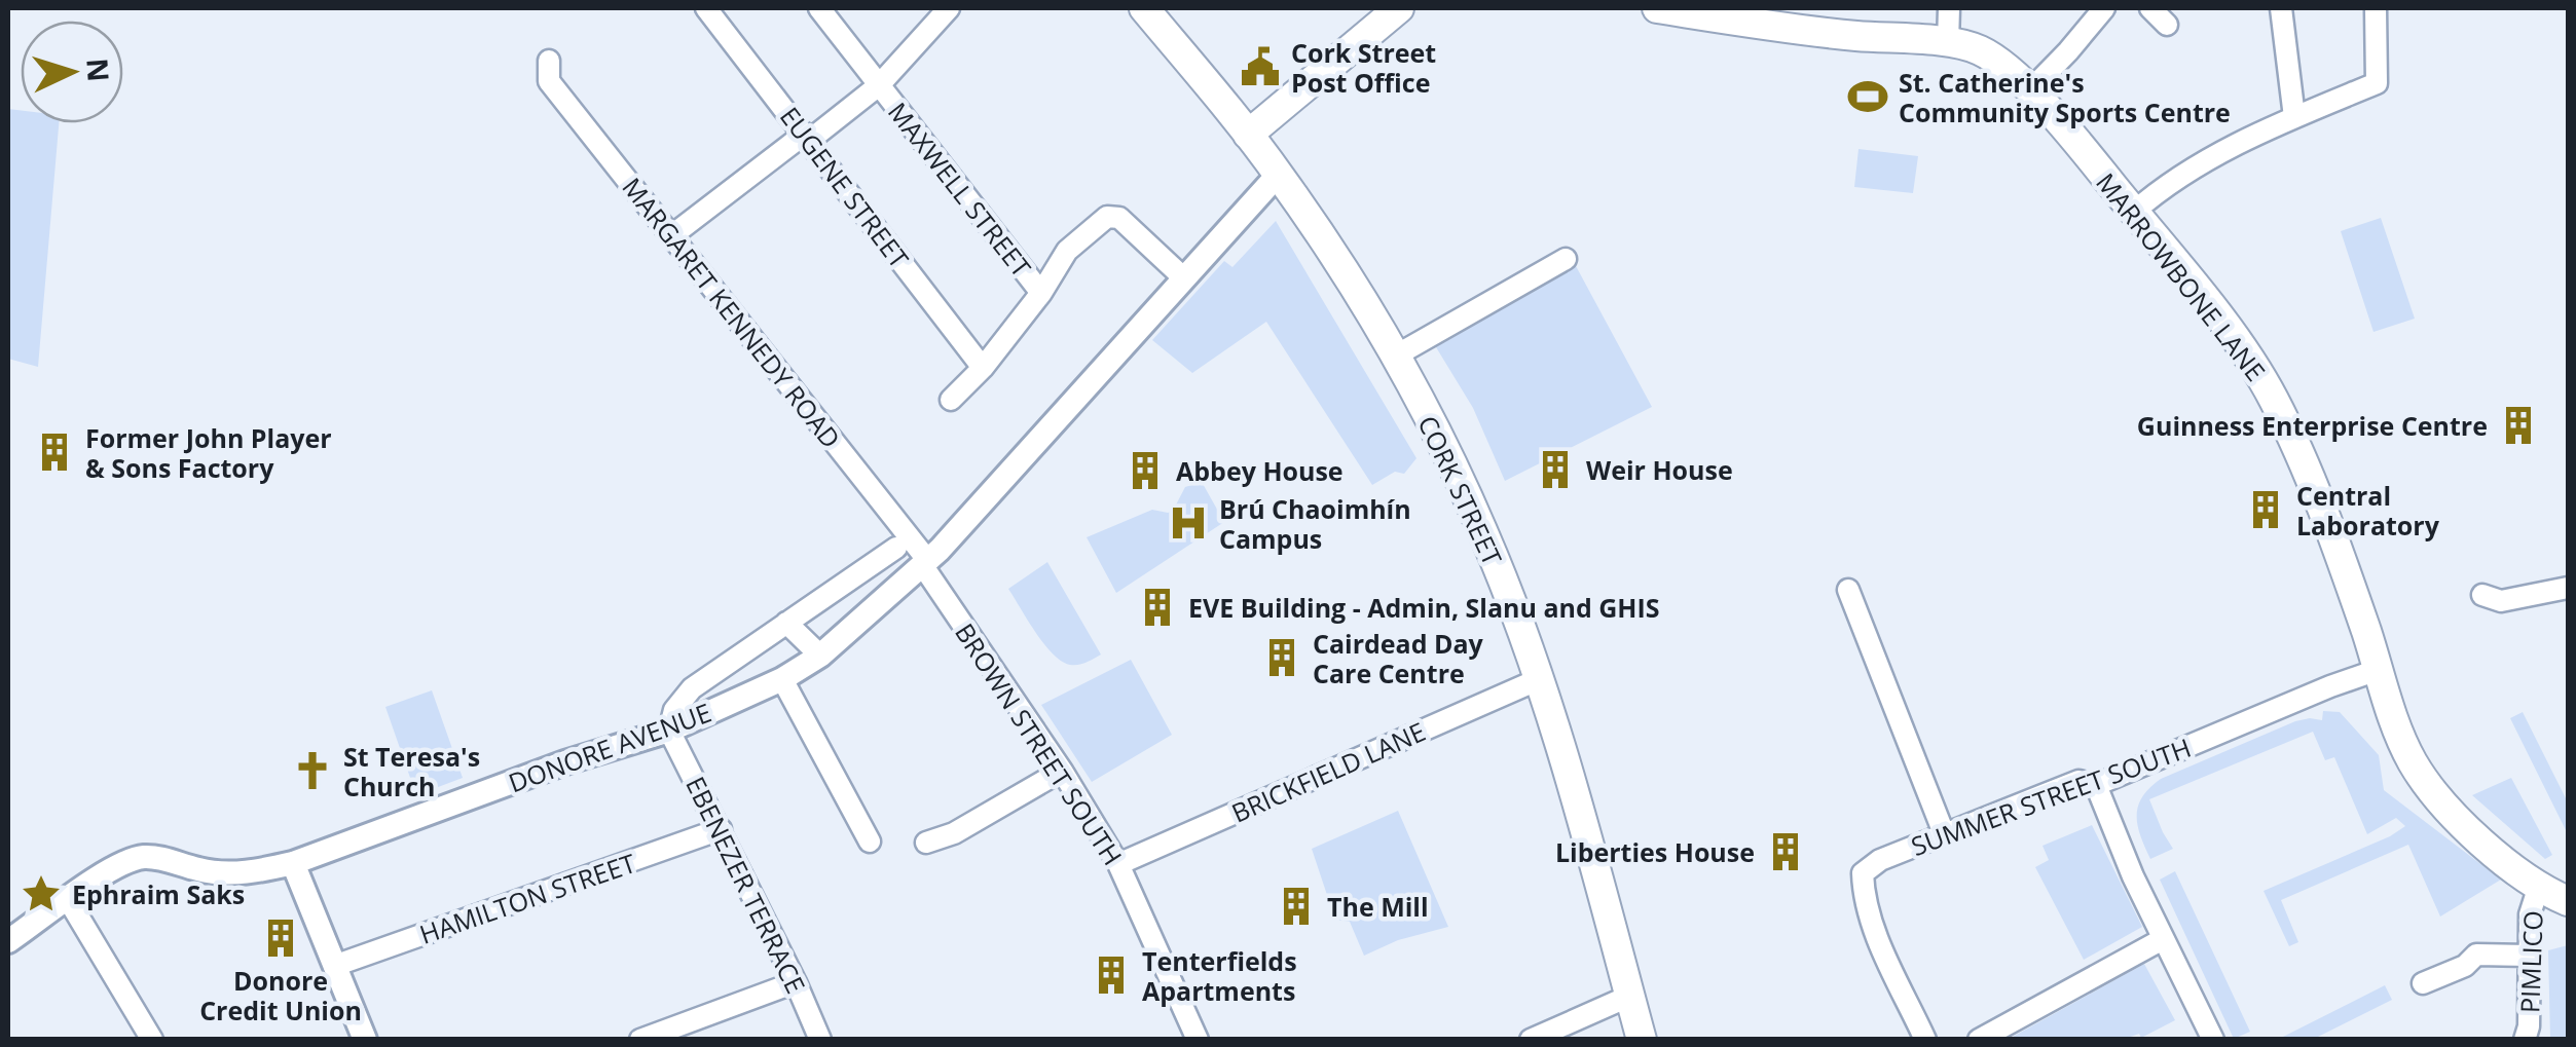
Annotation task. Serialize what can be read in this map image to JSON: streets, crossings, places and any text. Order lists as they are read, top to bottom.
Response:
{
  "streets": {
    "main road": ["MARROWBONE LANE", "CORK STREET"],
    "street": [
      "EUGENE STREET",
      "MAXWELL STREET",
      "MARGARET KENNEDY ROAD",
      "BROWN STREET SOUTH",
      "DONORE AVENUE",
      "BRICKFIELD LANE",
      "SUMMER STREET SOUTH",
      "EBENEZER TERRACE",
      "HAMILTON STREET",
      "PIMLICO"
    ]
  },
  "crossings": [
    ["MARROWBONE LANE", "SUMMER STREET SOUTH"],
    ["MARROWBONE LANE", "PIMLICO"],
    ["MARGARET KENNEDY ROAD", "BROWN STREET SOUTH"],
    ["MARGARET KENNEDY ROAD", "DONORE AVENUE"],
    ["CORK STREET", "DONORE AVENUE"],
    ["CORK STREET", "BRICKFIELD LANE"],
    ["BROWN STREET SOUTH", "DONORE AVENUE"],
    ["BROWN STREET SOUTH", "BRICKFIELD LANE"],
    ["DONORE AVENUE", "EBENEZER TERRACE"],
    ["EBENEZER TERRACE", "HAMILTON STREET"]
  ],
  "places": {
    "public building": ["Cork Street Post Office"],
    "sports": ["St. Catherine's Community Sports Centre"],
    "building": [
      "Guinness Enterprise Centre",
      "Former John Player & Sons Factory",
      "Weir House",
      "Abbey House",
      "Central Laboratory",
      "EVE Building - Admin, Slanu and GHIS",
      "Cairdead Day Care Centre",
      "Liberties House",
      "The Mill",
      "Donore Credit Union",
      "Tenterfields Apartments"
    ],
    "hospital": ["Brú Chaoimhín Campus"],
    "church": ["St Teresa's Church"],
    "place": ["Ephraim Saks"]
  },
  "north": "right"
}
